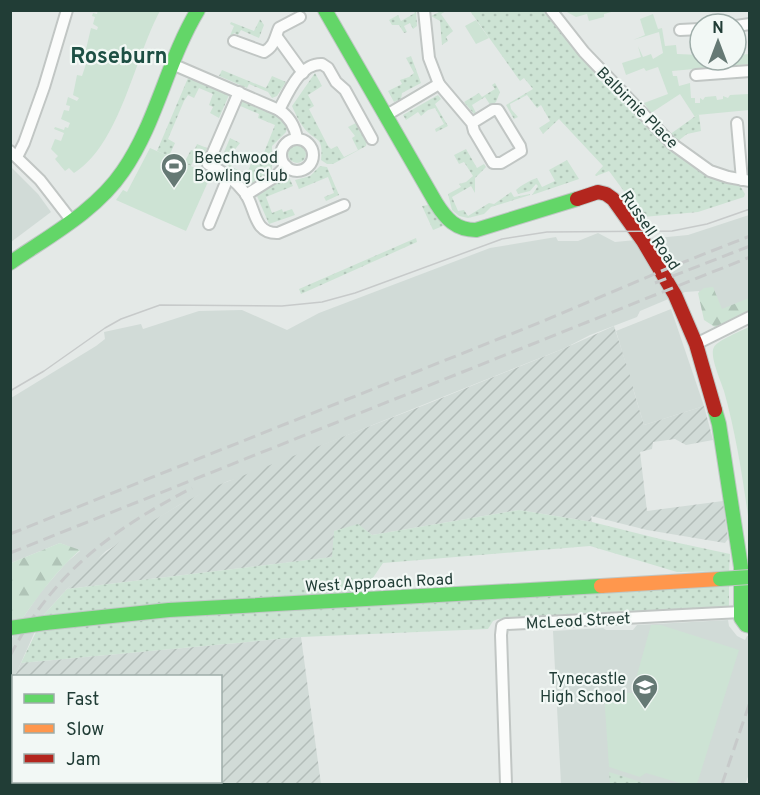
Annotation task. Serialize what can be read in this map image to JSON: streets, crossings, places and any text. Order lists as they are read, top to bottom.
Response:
{
  "streets": {
    "street": [
      "Balbirnie Place",
      "Russell Road",
      "West Approach Road",
      "McLeod Street"
    ]
  },
  "crossings": [
    ["Russell Road", "McLeod Street"]
  ],
  "districts": ["Roseburn"],
  "places": {
    "sports": ["Beechwood Bowling Club"],
    "school or university": ["Tynecastle High School"]
  },
  "legend": ["Fast", "Slow", "Jam"],
  "north": "top"
}
